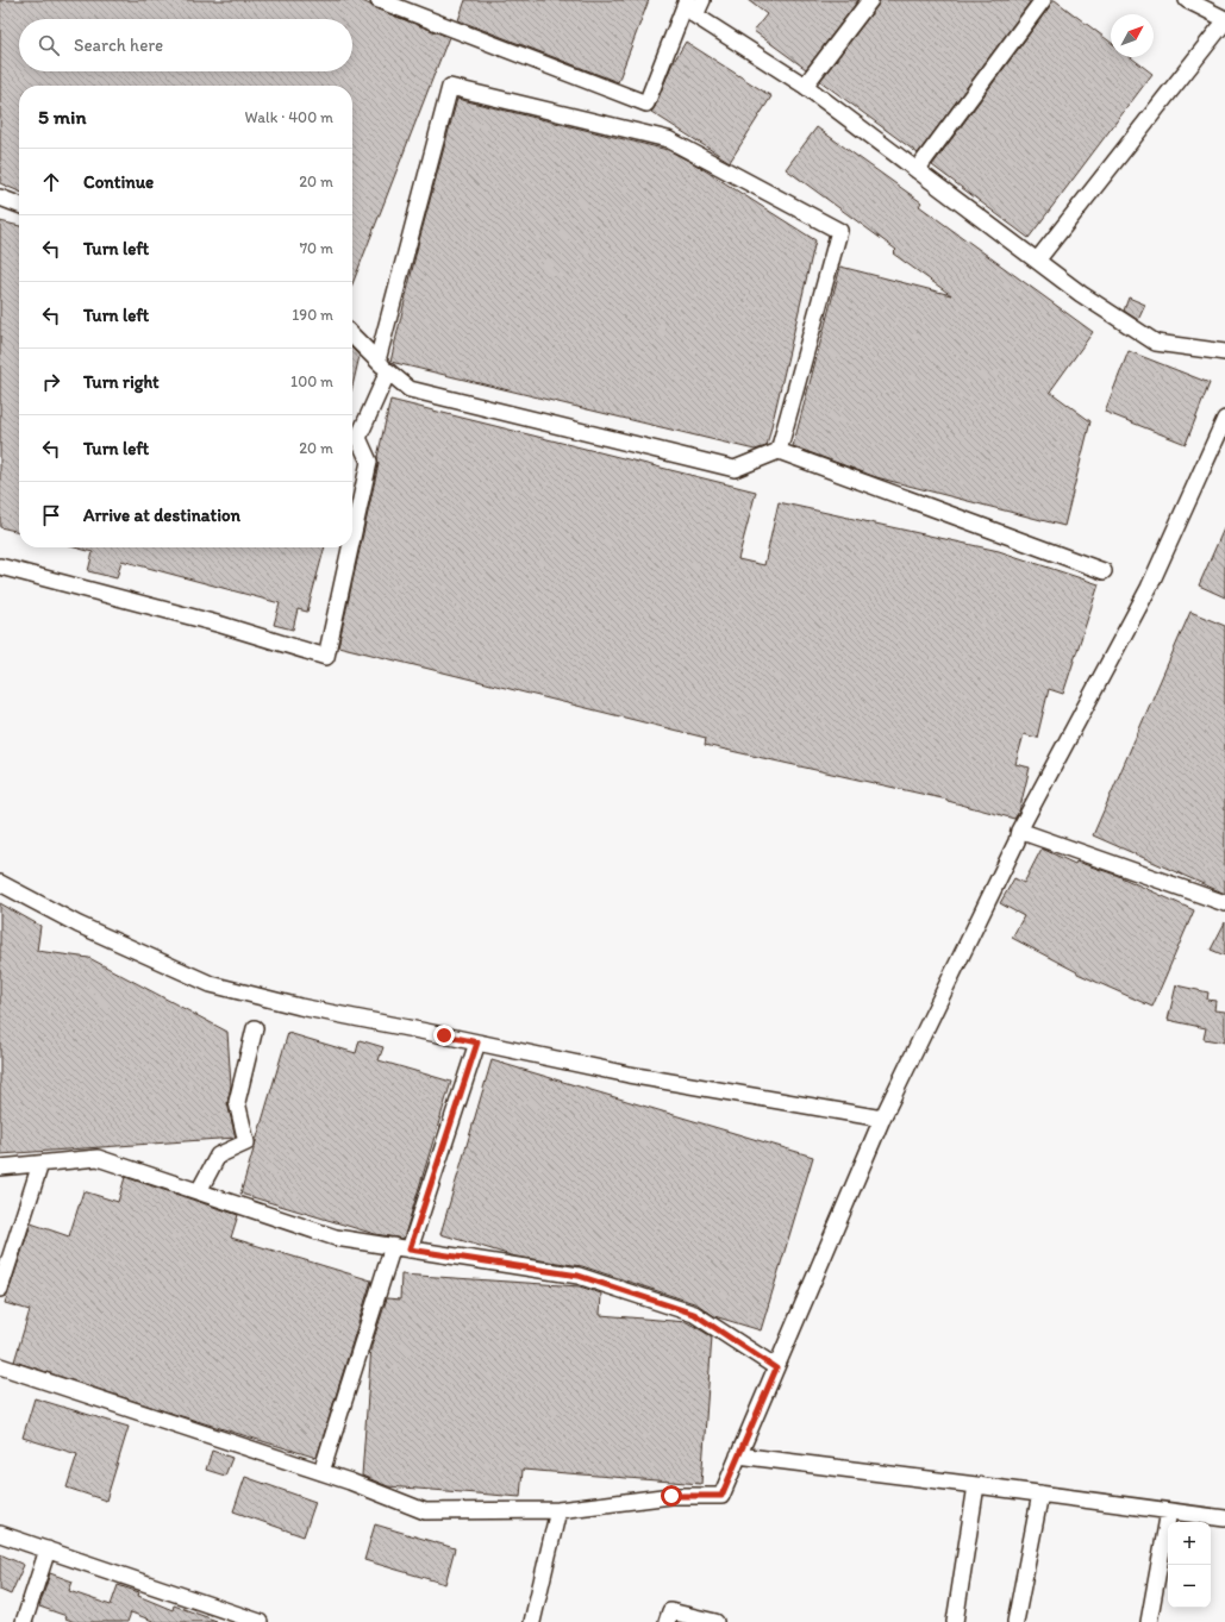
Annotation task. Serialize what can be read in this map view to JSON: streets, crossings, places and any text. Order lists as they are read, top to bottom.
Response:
{
  "north": "top right",
  "page": {
    "search": "Search here",
    "heading": ["5 min", "Walk · 400 m"],
    "list": [
      ["Continue", "20 m"],
      ["Turn left", "70 m"],
      ["Turn left", "190 m"],
      ["Turn right", "100 m"],
      ["Turn left", "20 m"],
      "Arrive at destination"
    ],
    "map_buttons": ["+", "−"]
  }
}
